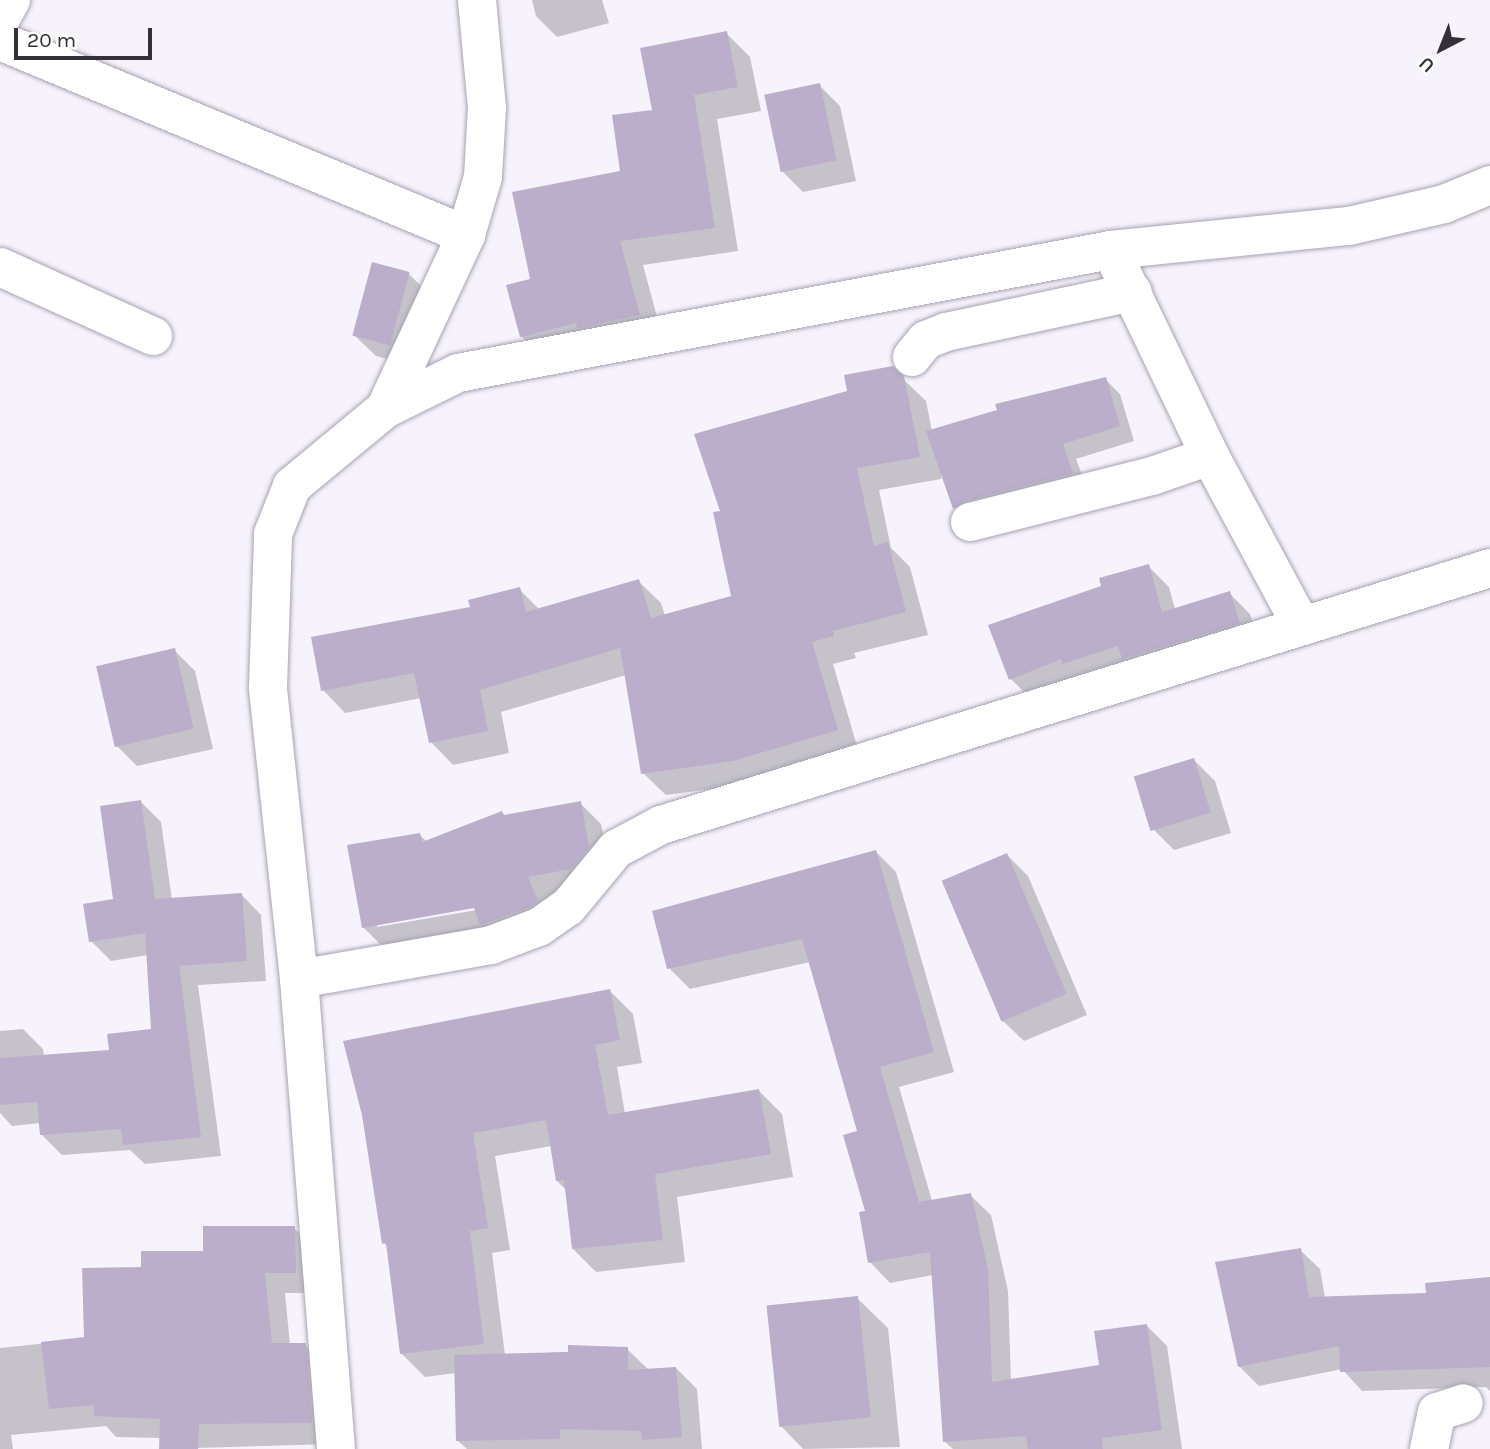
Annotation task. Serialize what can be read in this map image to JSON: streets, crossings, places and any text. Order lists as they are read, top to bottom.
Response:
{
  "scale_bar": "20 m",
  "north": "bottom left"
}
